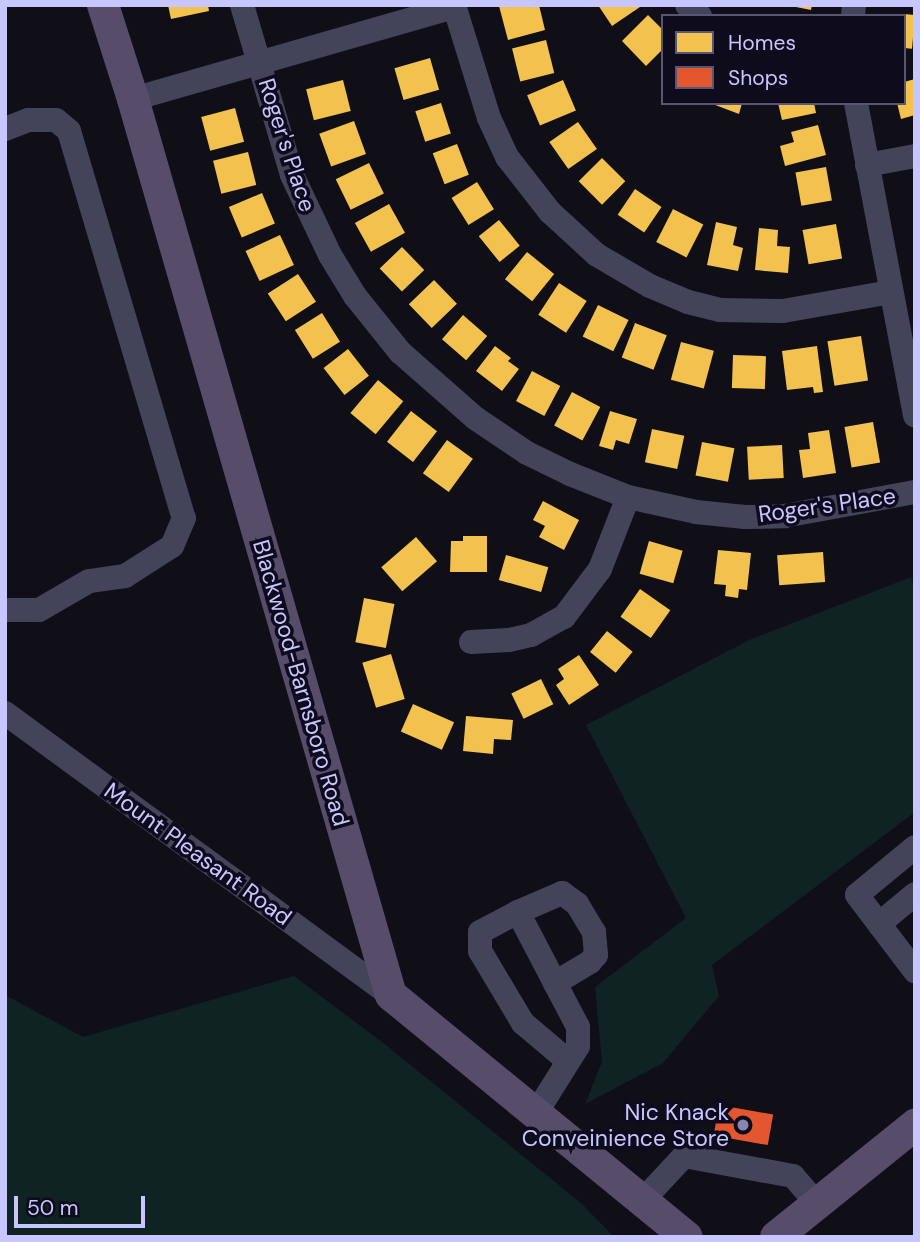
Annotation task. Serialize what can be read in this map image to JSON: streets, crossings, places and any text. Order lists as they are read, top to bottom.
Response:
{
  "streets": {
    "main road": ["Blackwood-Barnsboro Road"],
    "street": ["Roger's Place", "Mount Pleasant Road"]
  },
  "crossings": [
    ["Blackwood-Barnsboro Road", "Mount Pleasant Road"]
  ],
  "places": ["Nic Knack Conveinience Store"],
  "legend": ["Homes", "Shops"],
  "scale_bar": "50 m"
}
